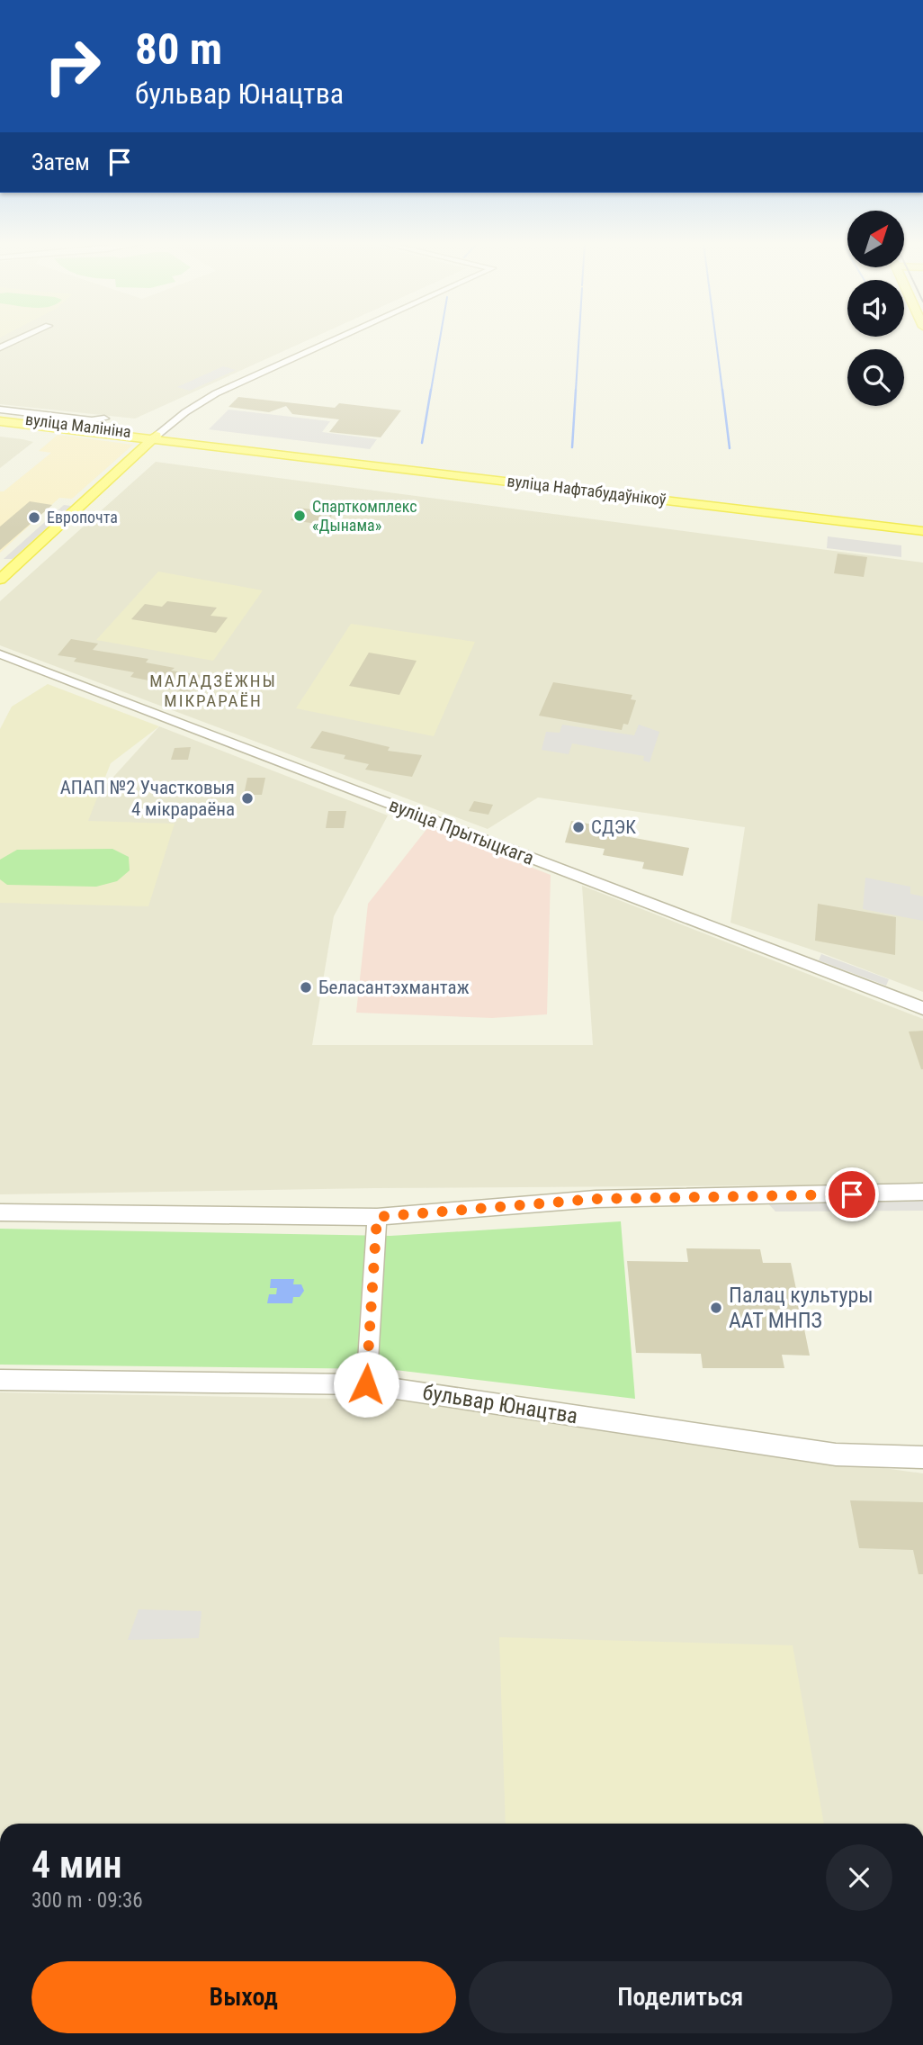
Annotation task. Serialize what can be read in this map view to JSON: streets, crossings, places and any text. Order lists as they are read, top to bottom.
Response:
{
  "streets": {
    "main road": ["вуліца Малініна", "вуліца Нафтабудаўнікоў"],
    "street": ["вуліца Прытыцкага", "бульвар Юнацтва"]
  },
  "crossings": [
    ["вуліца Малініна", "вуліца Нафтабудаўнікоў"]
  ],
  "districts": ["МАЛАДЗЁЖНЫ МІКРАРАЁН"],
  "places": [
    "Спарткомплекс «Дынама»",
    "Европочта",
    "АПАП №2 Участковыя 4 мікрараёна",
    "СДЭК",
    "Беласантэхмантаж",
    "Палац культуры ААТ МНПЗ"
  ],
  "north": "top right",
  "page": {
    "turn": ["80 m", "бульвар Юнацтва"],
    "then": "Затем",
    "heading": ["4 мин", "300 m · 09:36"],
    "buttons": ["Выход", "Поделиться"]
  }
}
